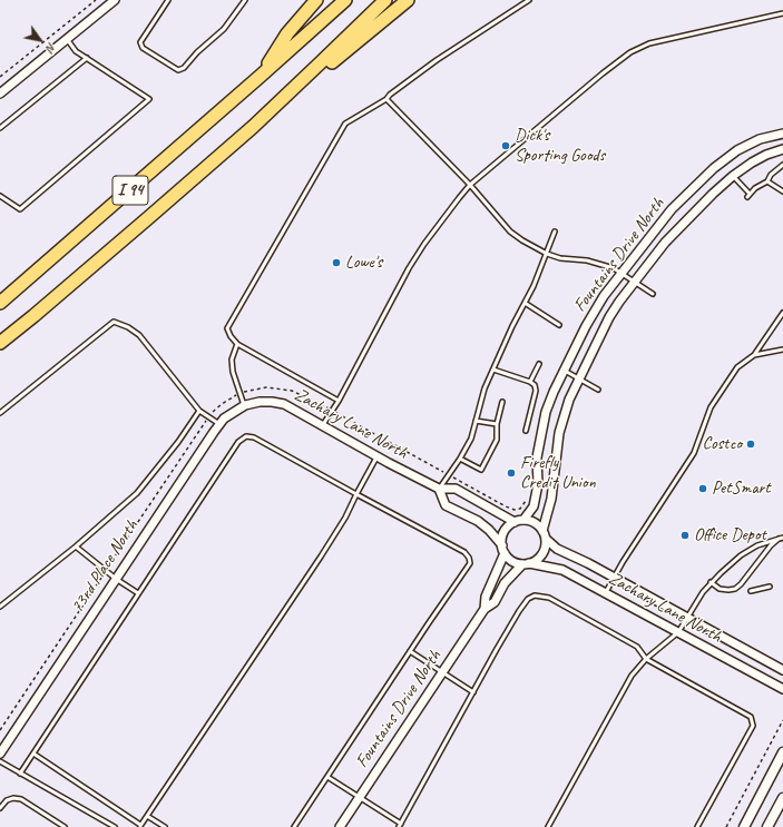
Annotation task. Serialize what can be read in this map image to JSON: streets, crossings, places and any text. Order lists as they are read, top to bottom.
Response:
{
  "streets": {
    "highway": ["I 94"],
    "street": ["Fountains Drive North", "Zachary Lane North", "73rd Place North"]
  },
  "crossings": [
    ["Fountains Drive North", "Zachary Lane North"],
    ["Zachary Lane North", "73rd Place North"]
  ],
  "places": [
    "Dick's Sporting Goods",
    "Lowe's",
    "Costco",
    "Firefly Credit Union",
    "PetSmart",
    "Office Depot"
  ],
  "north": "bottom right"
}
